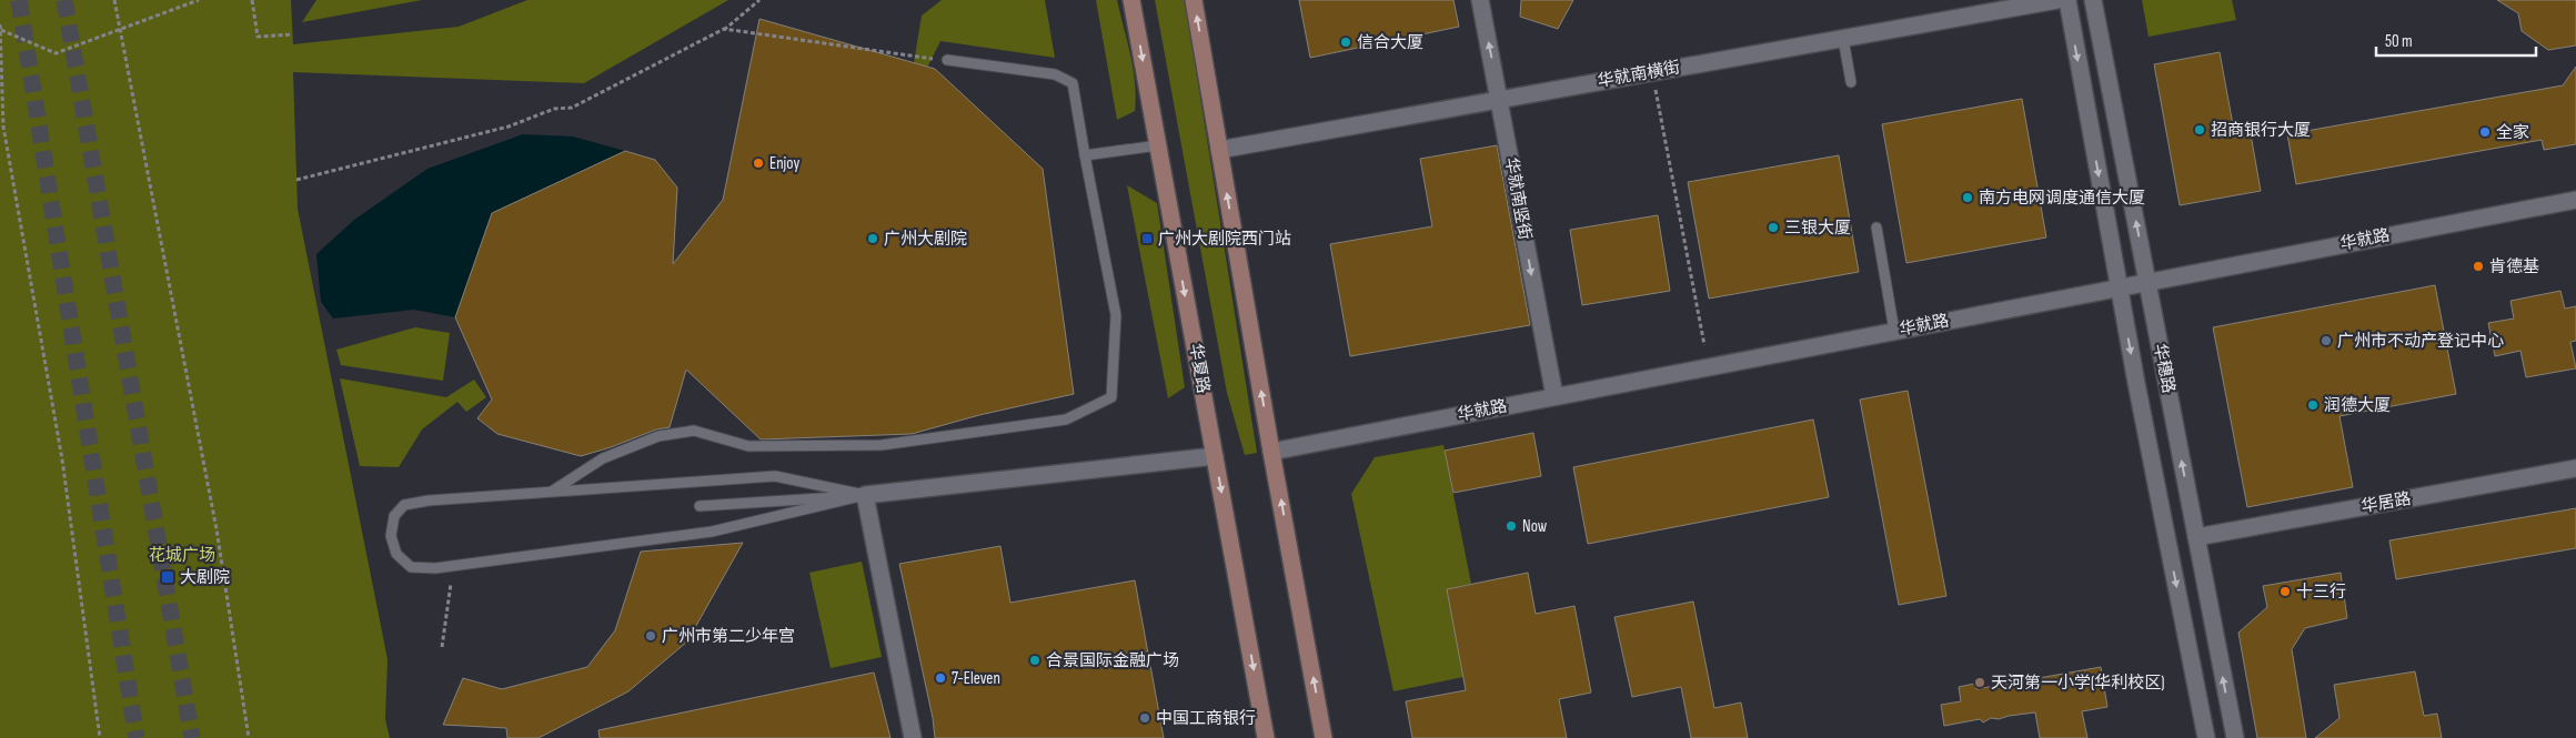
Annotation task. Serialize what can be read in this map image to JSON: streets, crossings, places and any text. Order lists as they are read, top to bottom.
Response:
{
  "streets": {
    "main road": ["华夏路"],
    "street": [
      "华就南横街",
      "华就南竖街",
      "华就路",
      "华穗路",
      "华居路"
    ]
  },
  "crossings": [
    ["华就南横街", "华就南竖街"],
    ["华就南竖街", "华就路"],
    ["华就路", "华穗路"],
    ["华穗路", "华居路"]
  ],
  "parks": ["花城广场"],
  "places": {
    "other": [
      "信合大厦",
      "招商银行大厦",
      "全家",
      "Enjoy",
      "南方电网调度通信大厦",
      "三银大厦",
      "广州大剧院",
      "肯德基",
      "广州市不动产登记中心",
      "润德大厦",
      "Now",
      "十三行",
      "广州市第二少年宫",
      "合景国际金融广场",
      "7-Eleven",
      "天河第一小学(华利校区)",
      "中国工商银行"
    ],
    "transit": ["广州大剧院西门站", "大剧院"]
  },
  "scale_bar": "50 m"
}
